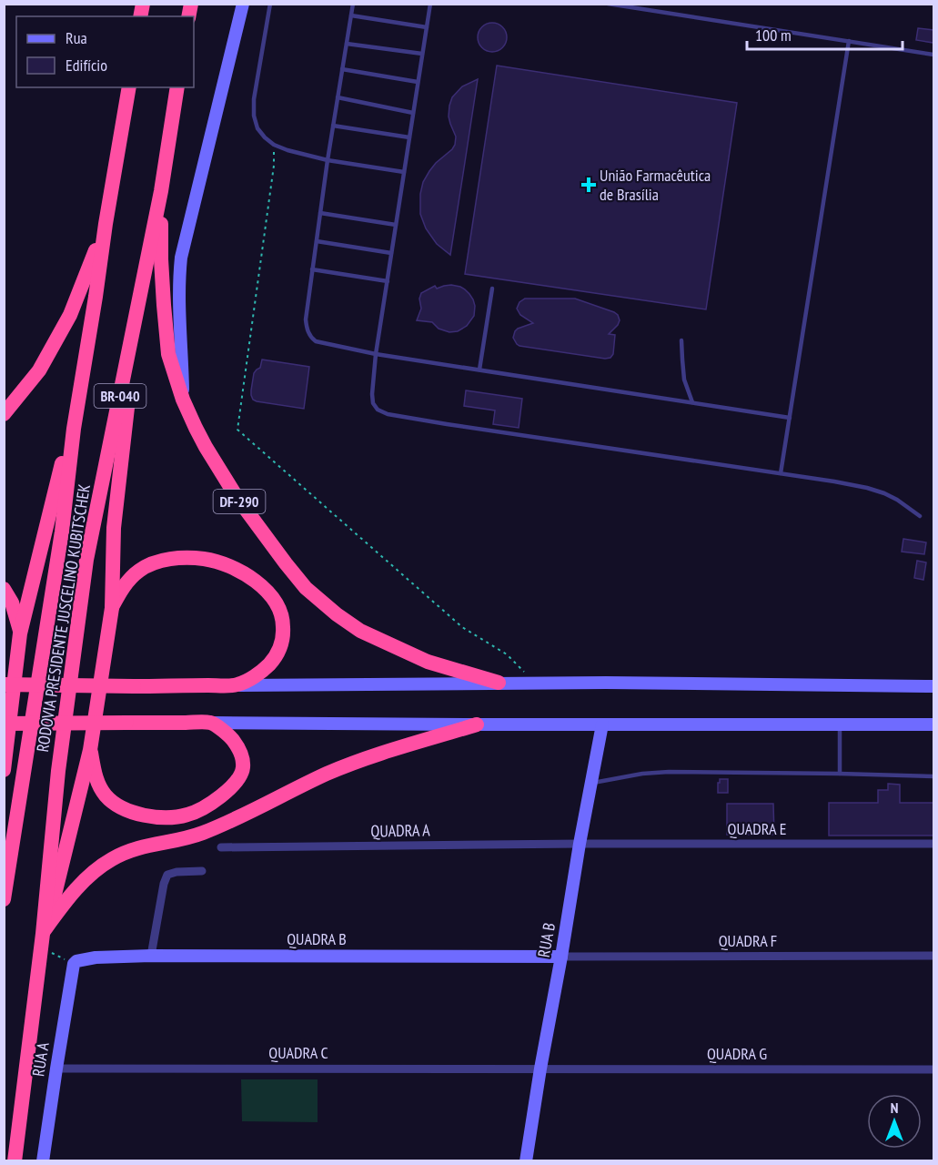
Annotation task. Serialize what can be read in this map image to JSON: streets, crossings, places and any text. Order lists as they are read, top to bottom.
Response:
{
  "streets": {
    "highway": ["BR-040", "DF-290", "RODOVIA PRESIDENTE JUSCELINO KUBITSCHEK"],
    "street": [
      "QUADRA E",
      "QUADRA A",
      "QUADRA B",
      "RUA B",
      "QUADRA F",
      "QUADRA C",
      "QUADRA G",
      "RUA A"
    ]
  },
  "crossings": [
    ["DF-290", "RODOVIA PRESIDENTE JUSCELINO KUBITSCHEK"],
    ["QUADRA E", "QUADRA A"],
    ["QUADRA E", "RUA B"],
    ["QUADRA A", "RUA B"],
    ["QUADRA B", "RUA B"],
    ["QUADRA B", "QUADRA F"],
    ["QUADRA B", "RUA A"],
    ["RUA B", "QUADRA F"],
    ["RUA B", "QUADRA C"],
    ["RUA B", "QUADRA G"],
    ["QUADRA C", "QUADRA G"],
    ["QUADRA C", "RUA A"]
  ],
  "places": {
    "health": ["União Farmacêutica de Brasília"]
  },
  "legend": ["Rua", "Edifício"],
  "scale_bar": "100 m",
  "north": "top"
}
